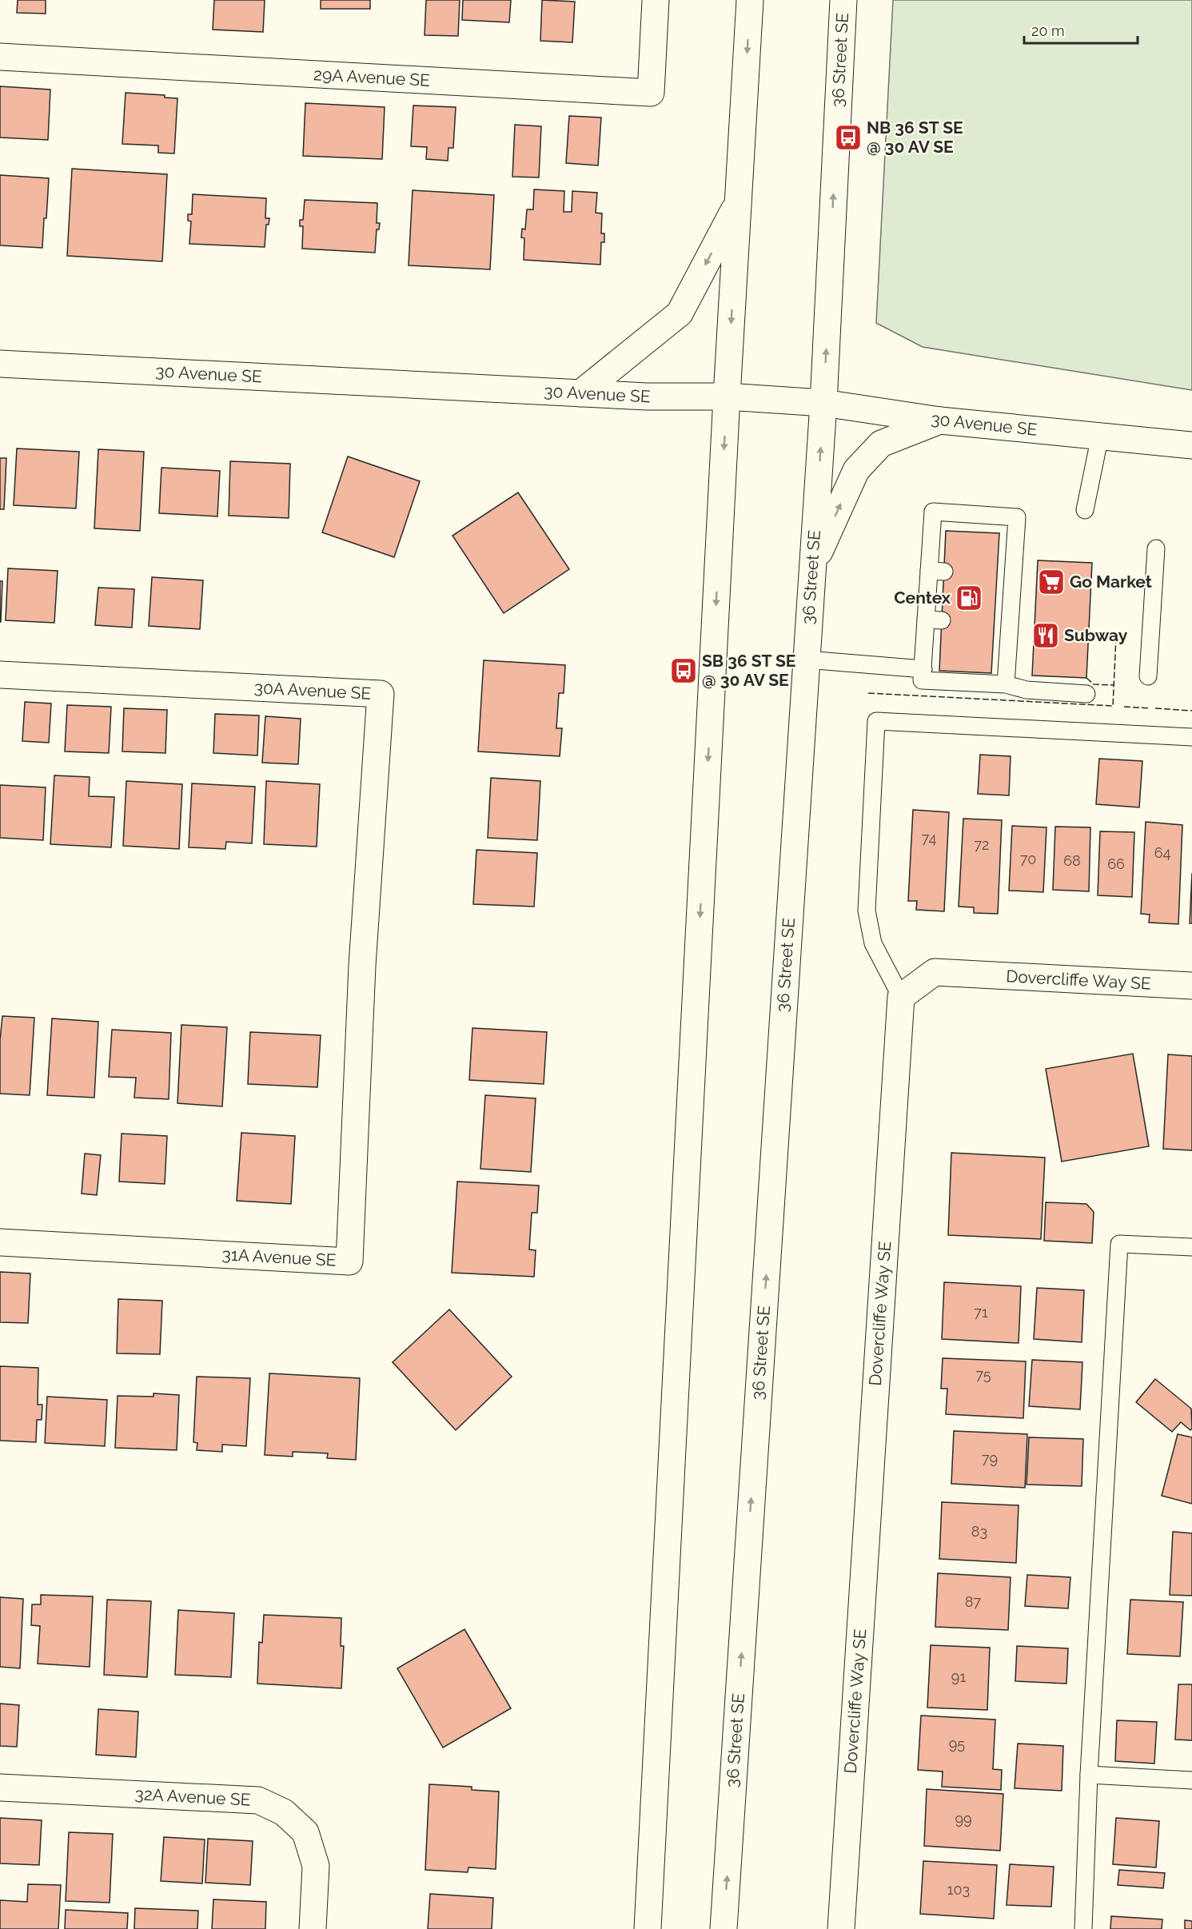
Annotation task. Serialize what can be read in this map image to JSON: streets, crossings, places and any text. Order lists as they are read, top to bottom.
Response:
{
  "streets": {
    "street": [
      "36 Street SE",
      "29A Avenue SE",
      "30 Avenue SE",
      "30A Avenue SE",
      "Dovercliffe Way SE",
      "31A Avenue SE",
      "32A Avenue SE"
    ]
  },
  "crossings": [
    ["36 Street SE", "30 Avenue SE"],
    ["30A Avenue SE", "31A Avenue SE"]
  ],
  "places": {
    "bus stop": ["NB 36 ST SE @ 30 AV SE", "SB 36 ST SE @ 30 AV SE"],
    "supermarket": ["Go Market"],
    "fuel station": ["Centex"],
    "restaurant": ["Subway"]
  },
  "house_numbers": [
    "74",
    "72",
    "64",
    "70",
    "68",
    "66",
    "71",
    "75",
    "79",
    "83",
    "87",
    "91",
    "95",
    "99",
    "103"
  ],
  "scale_bar": "20 m"
}
